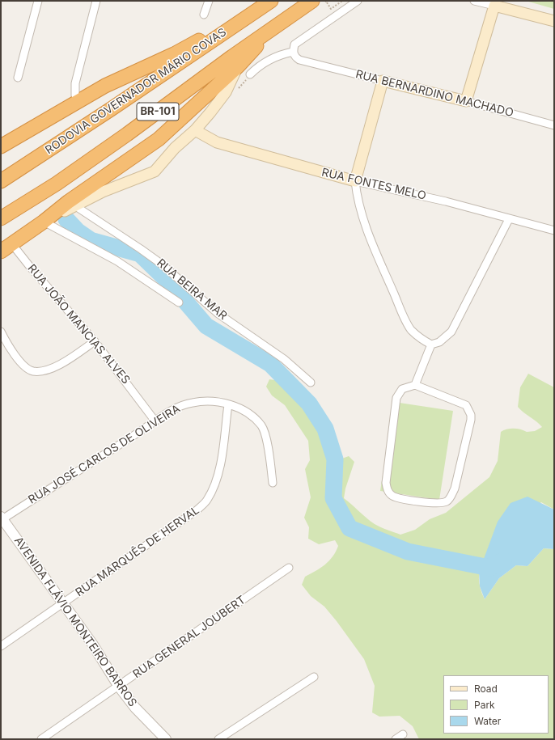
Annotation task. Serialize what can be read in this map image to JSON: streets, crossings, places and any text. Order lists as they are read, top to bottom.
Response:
{
  "streets": {
    "highway": ["RODOVIA GOVERNADOR MÁRIO COVAS", "BR-101"],
    "main road": ["RUA BERNARDINO MACHADO", "RUA FONTES MELO"],
    "street": [
      "RUA BEIRA MAR",
      "RUA JOÃO MANCIAS ALVES",
      "RUA JOSÉ CARLOS DE OLIVEIRA",
      "RUA MARQUÊS DE HERVAL",
      "AVENIDA FLÁVIO MONTEIRO BARROS",
      "RUA GENERAL JOUBERT"
    ]
  },
  "crossings": [
    ["RUA JOÃO MANCIAS ALVES", "RUA JOSÉ CARLOS DE OLIVEIRA"],
    ["RUA JOSÉ CARLOS DE OLIVEIRA", "RUA MARQUÊS DE HERVAL"],
    ["RUA JOSÉ CARLOS DE OLIVEIRA", "AVENIDA FLÁVIO MONTEIRO BARROS"],
    ["RUA MARQUÊS DE HERVAL", "AVENIDA FLÁVIO MONTEIRO BARROS"],
    ["AVENIDA FLÁVIO MONTEIRO BARROS", "RUA GENERAL JOUBERT"]
  ],
  "legend": ["Road", "Park", "Water"]
}
